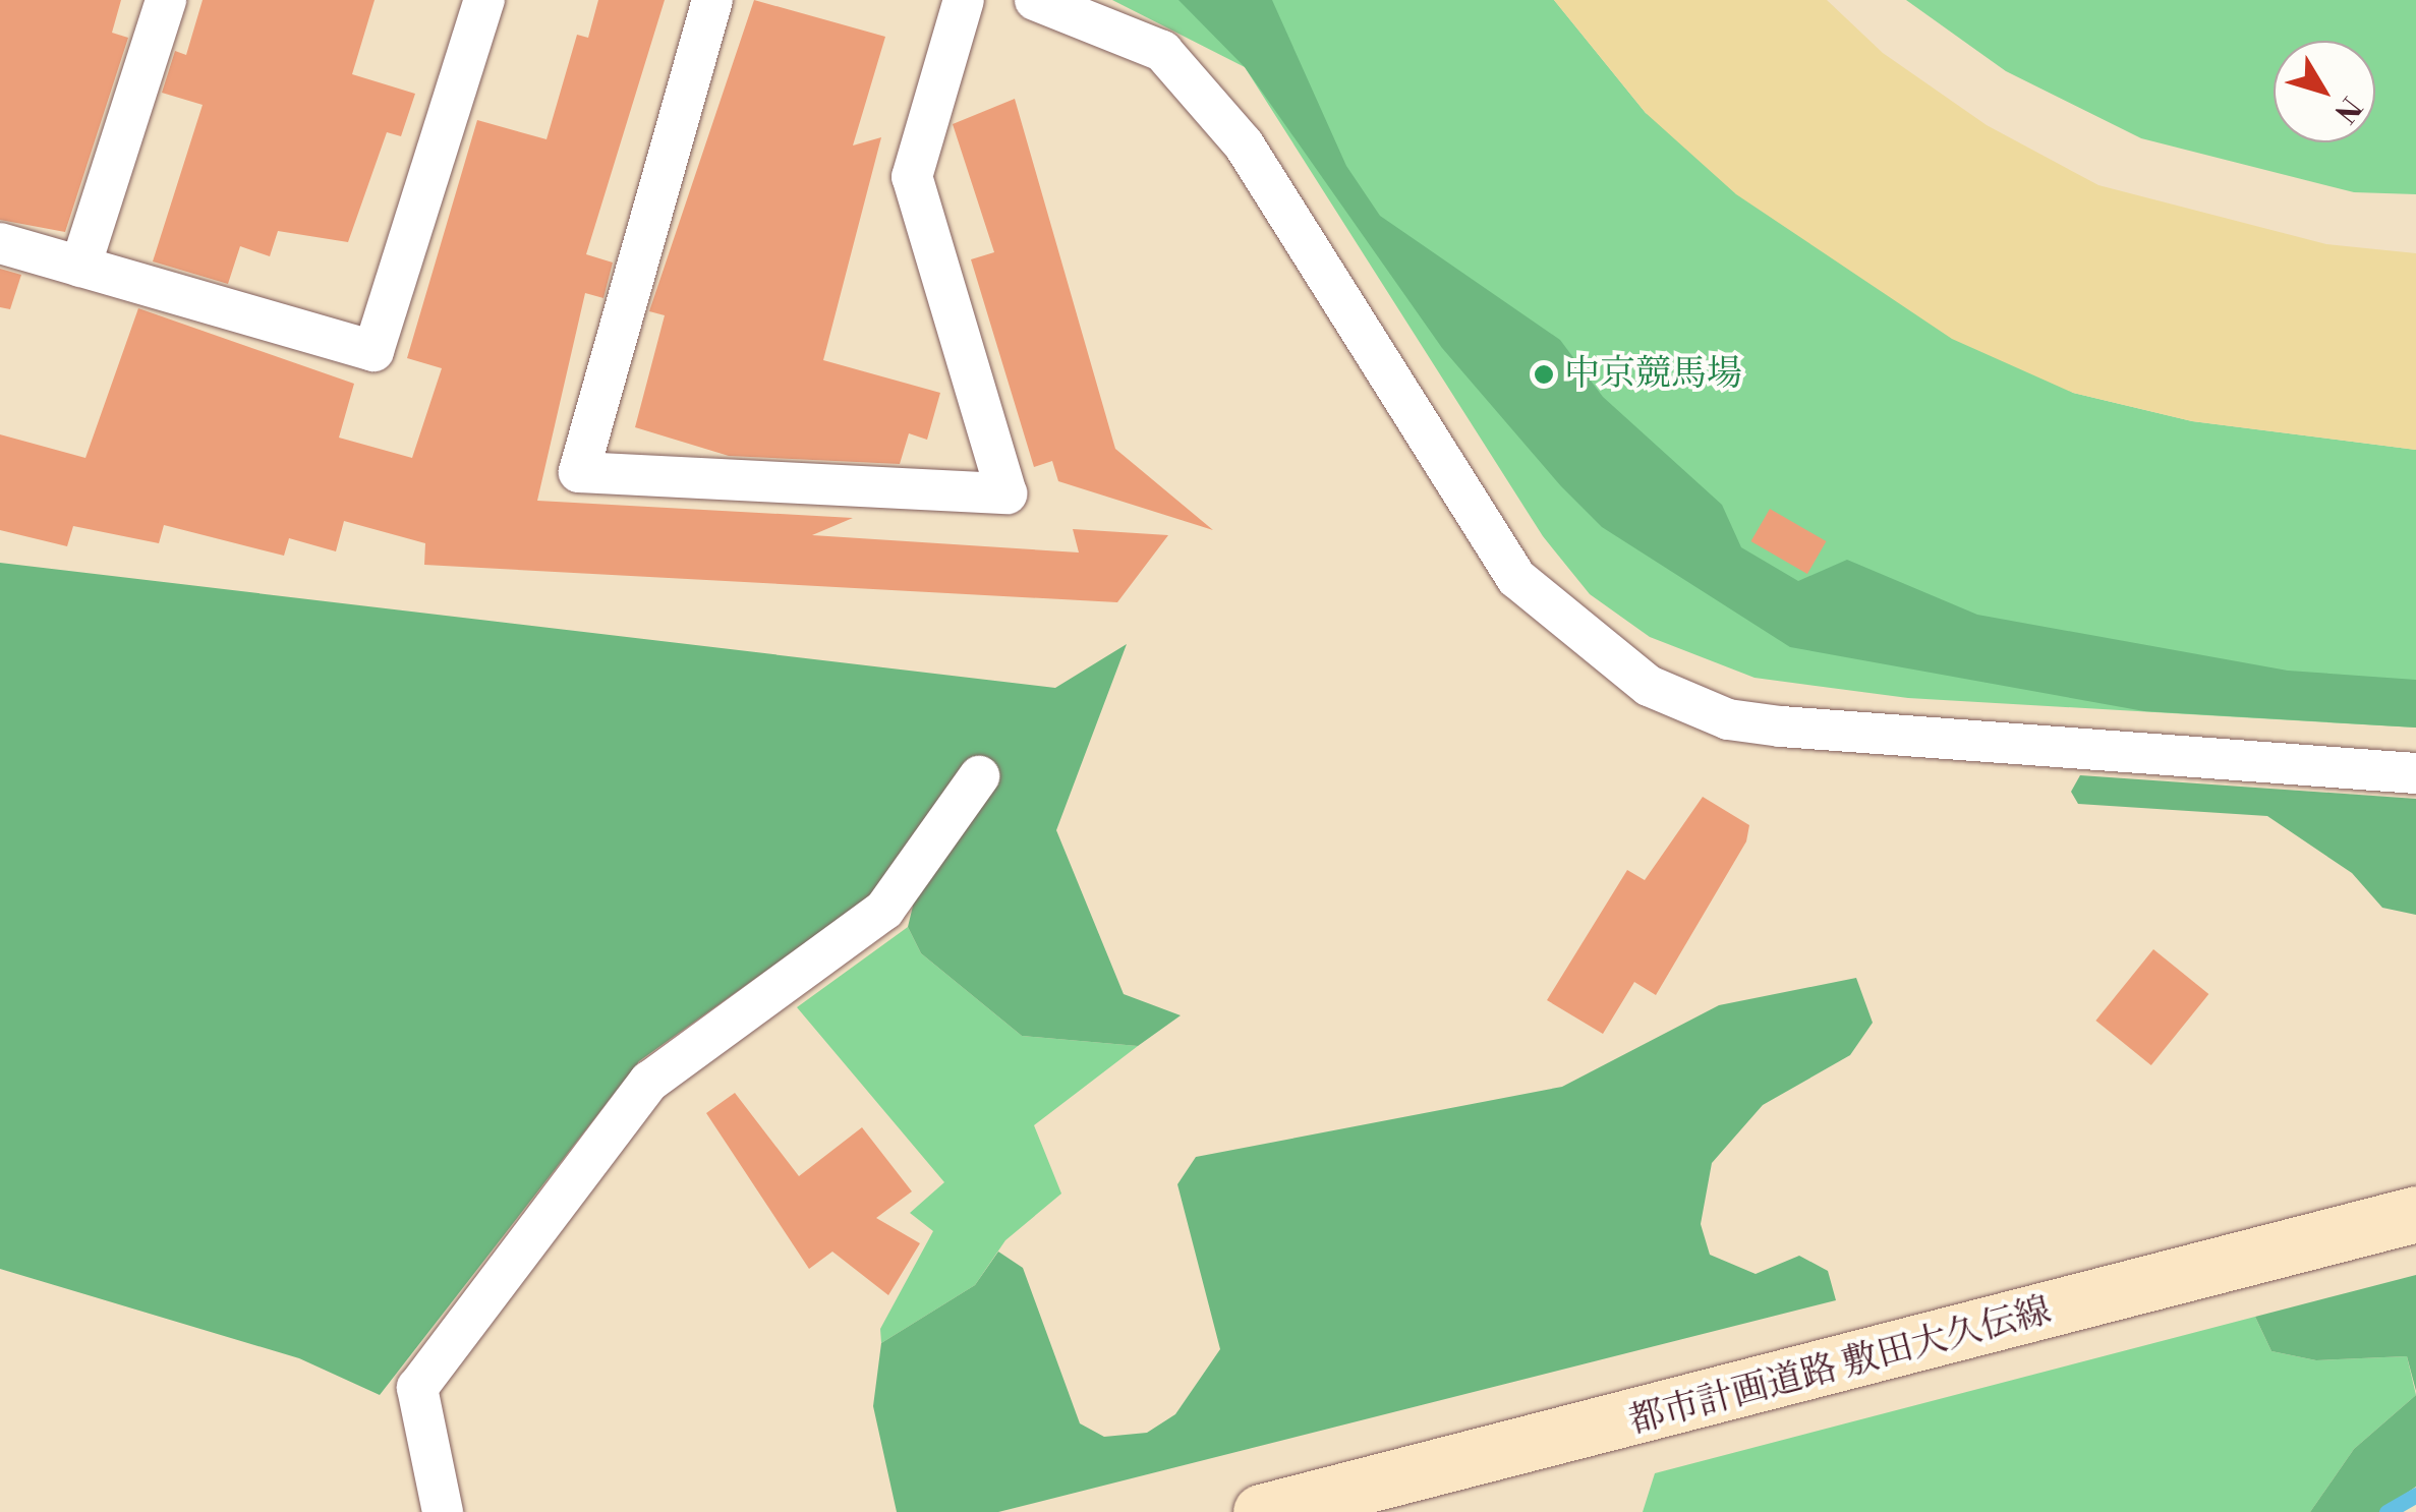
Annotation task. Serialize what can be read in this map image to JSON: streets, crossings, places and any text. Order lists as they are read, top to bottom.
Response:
{
  "streets": {
    "street": ["都市計画道路 敷田大久伝線"]
  },
  "places": ["中京競馬場"],
  "north": "bottom right"
}
